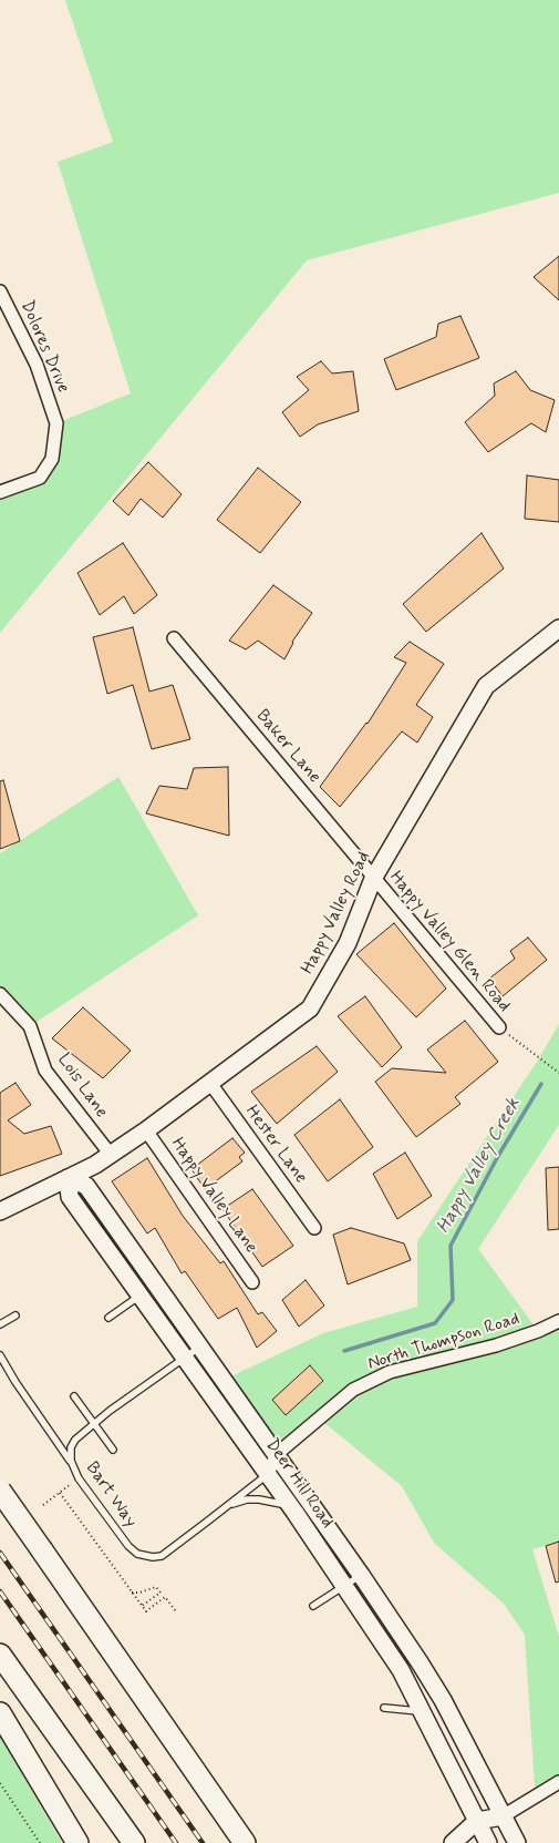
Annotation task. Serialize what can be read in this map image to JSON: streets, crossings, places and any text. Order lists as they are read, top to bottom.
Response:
{
  "streets": {
    "street": [
      "Dolores Drive",
      "Baker Lane",
      "Happy Valley Road",
      "Happy Valley Glen Road",
      "Lois Lane",
      "Hester Lane",
      "Happy Valley Lane",
      "North Thompson Road",
      "Deer Hill Road"
    ],
    "lane": ["Bart Way"]
  },
  "crossings": [
    ["Baker Lane", "Happy Valley Road"],
    ["Baker Lane", "Happy Valley Glen Road"],
    ["Happy Valley Road", "Happy Valley Glen Road"],
    ["Happy Valley Road", "Lois Lane"],
    ["Happy Valley Road", "Hester Lane"],
    ["Happy Valley Road", "Happy Valley Lane"],
    ["Happy Valley Road", "Deer Hill Road"],
    ["North Thompson Road", "Deer Hill Road"],
    ["North Thompson Road", "Bart Way"],
    ["Deer Hill Road", "Bart Way"]
  ],
  "water": ["Happy Valley Creek"]
}
